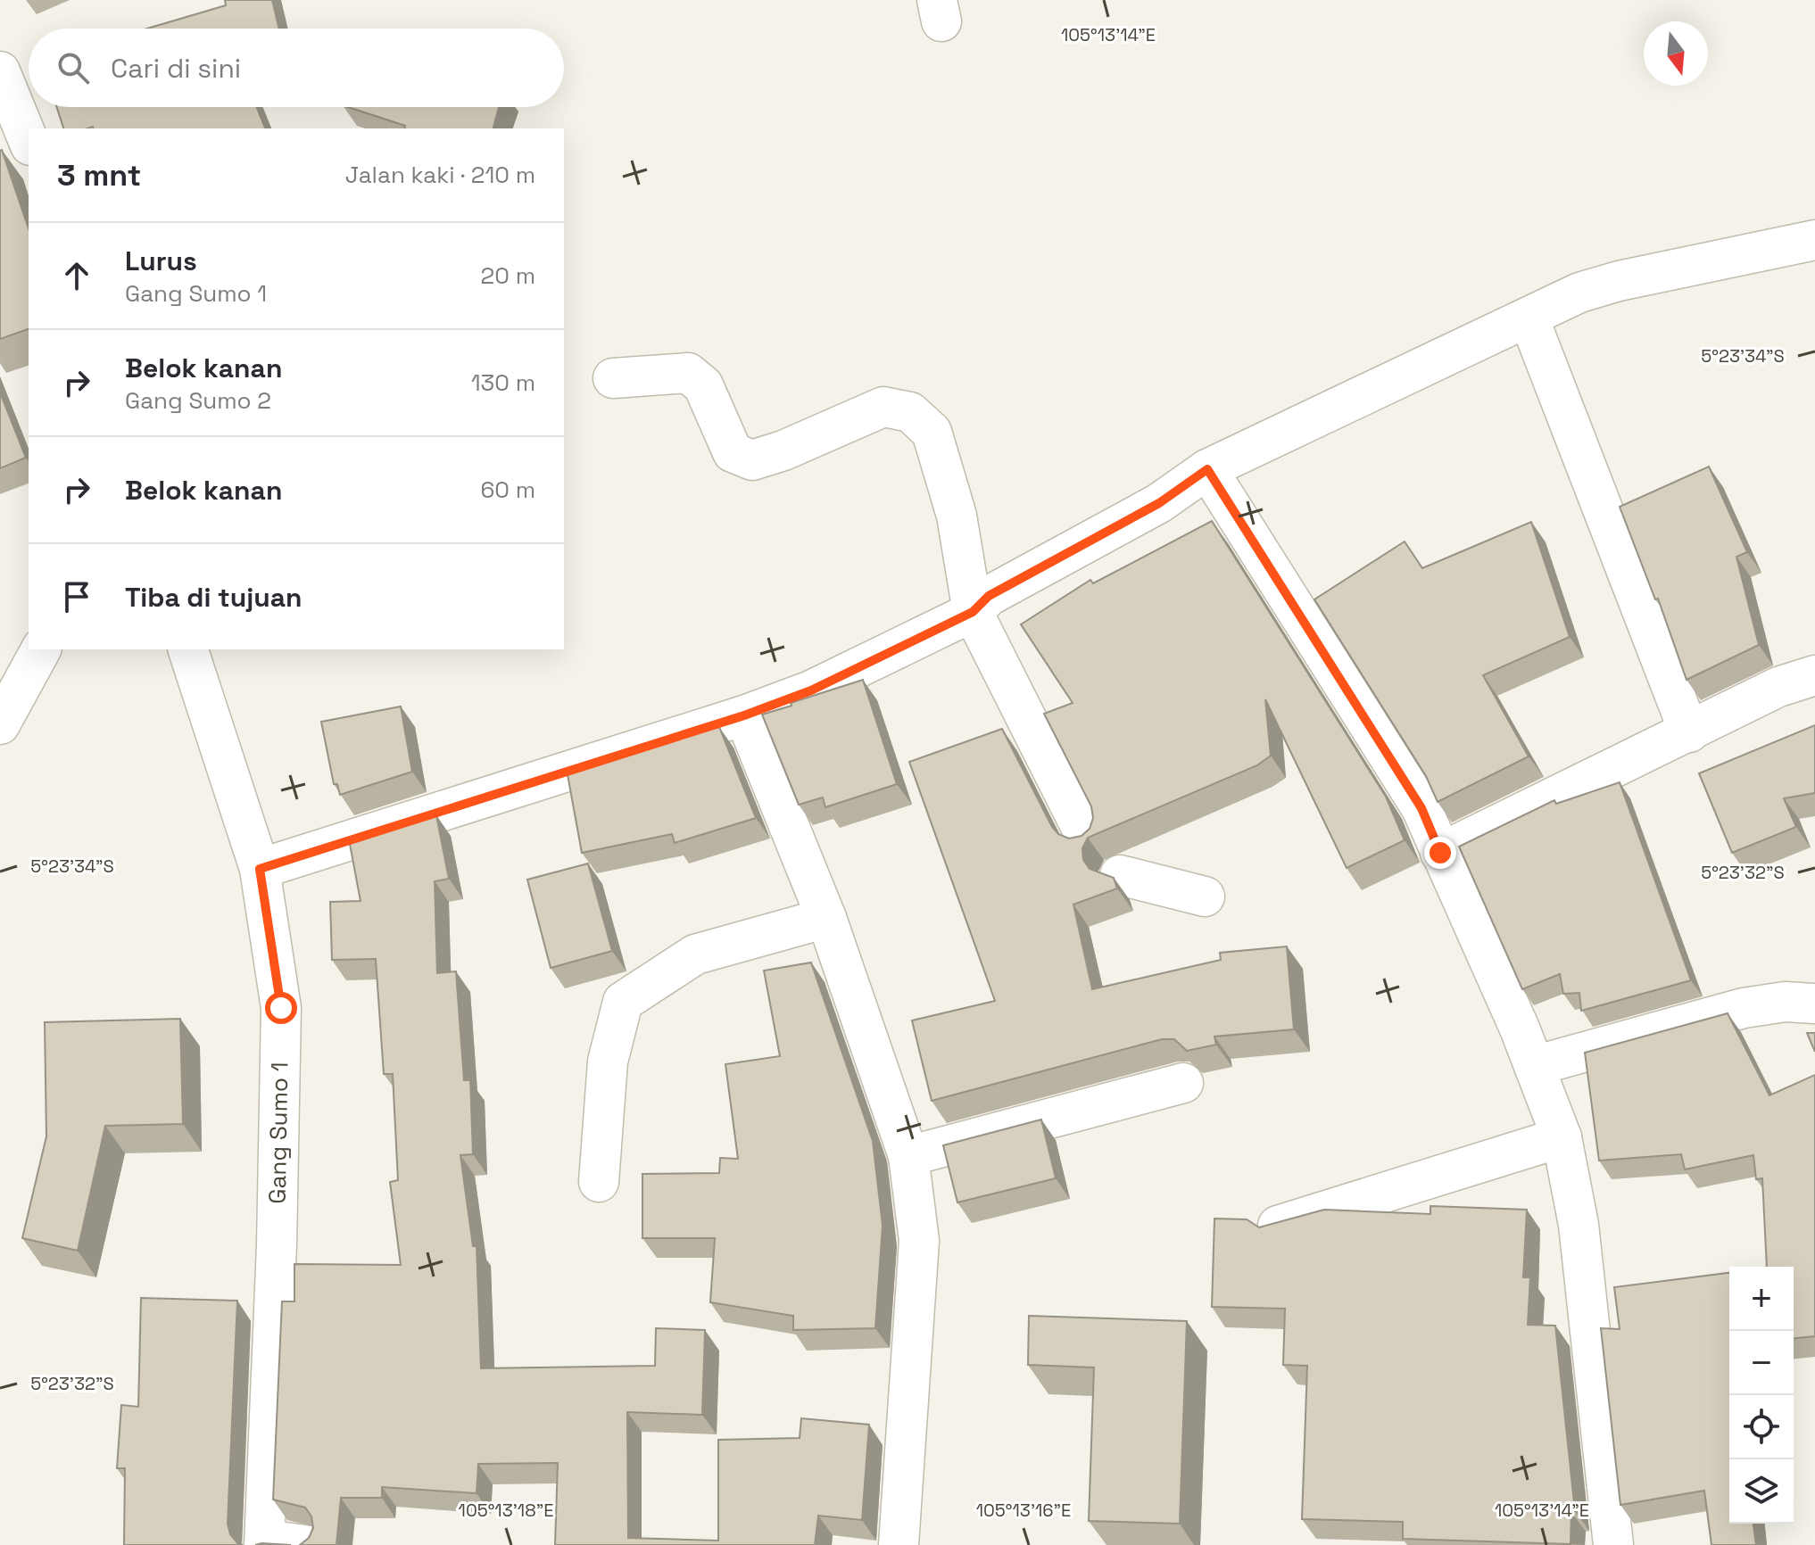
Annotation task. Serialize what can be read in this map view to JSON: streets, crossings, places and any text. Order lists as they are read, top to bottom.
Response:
{
  "streets": {
    "street": ["Gang Sumo 1"]
  },
  "north": "bottom",
  "page": {
    "search": "Cari di sini",
    "heading": ["3 mnt", "Jalan kaki · 210 m"],
    "list": [
      ["Lurus", "Gang Sumo 1", "20 m"],
      ["Belok kanan", "Gang Sumo 2", "130 m"],
      ["Belok kanan", "60 m"],
      "Tiba di tujuan"
    ],
    "map_buttons": ["+", "−"]
  },
  "coordinates": [
    "105°13'14\"E",
    "5°23'34\"S",
    "5°23'32\"S",
    "105°13'18\"E",
    "105°13'16\"E"
  ]
}
